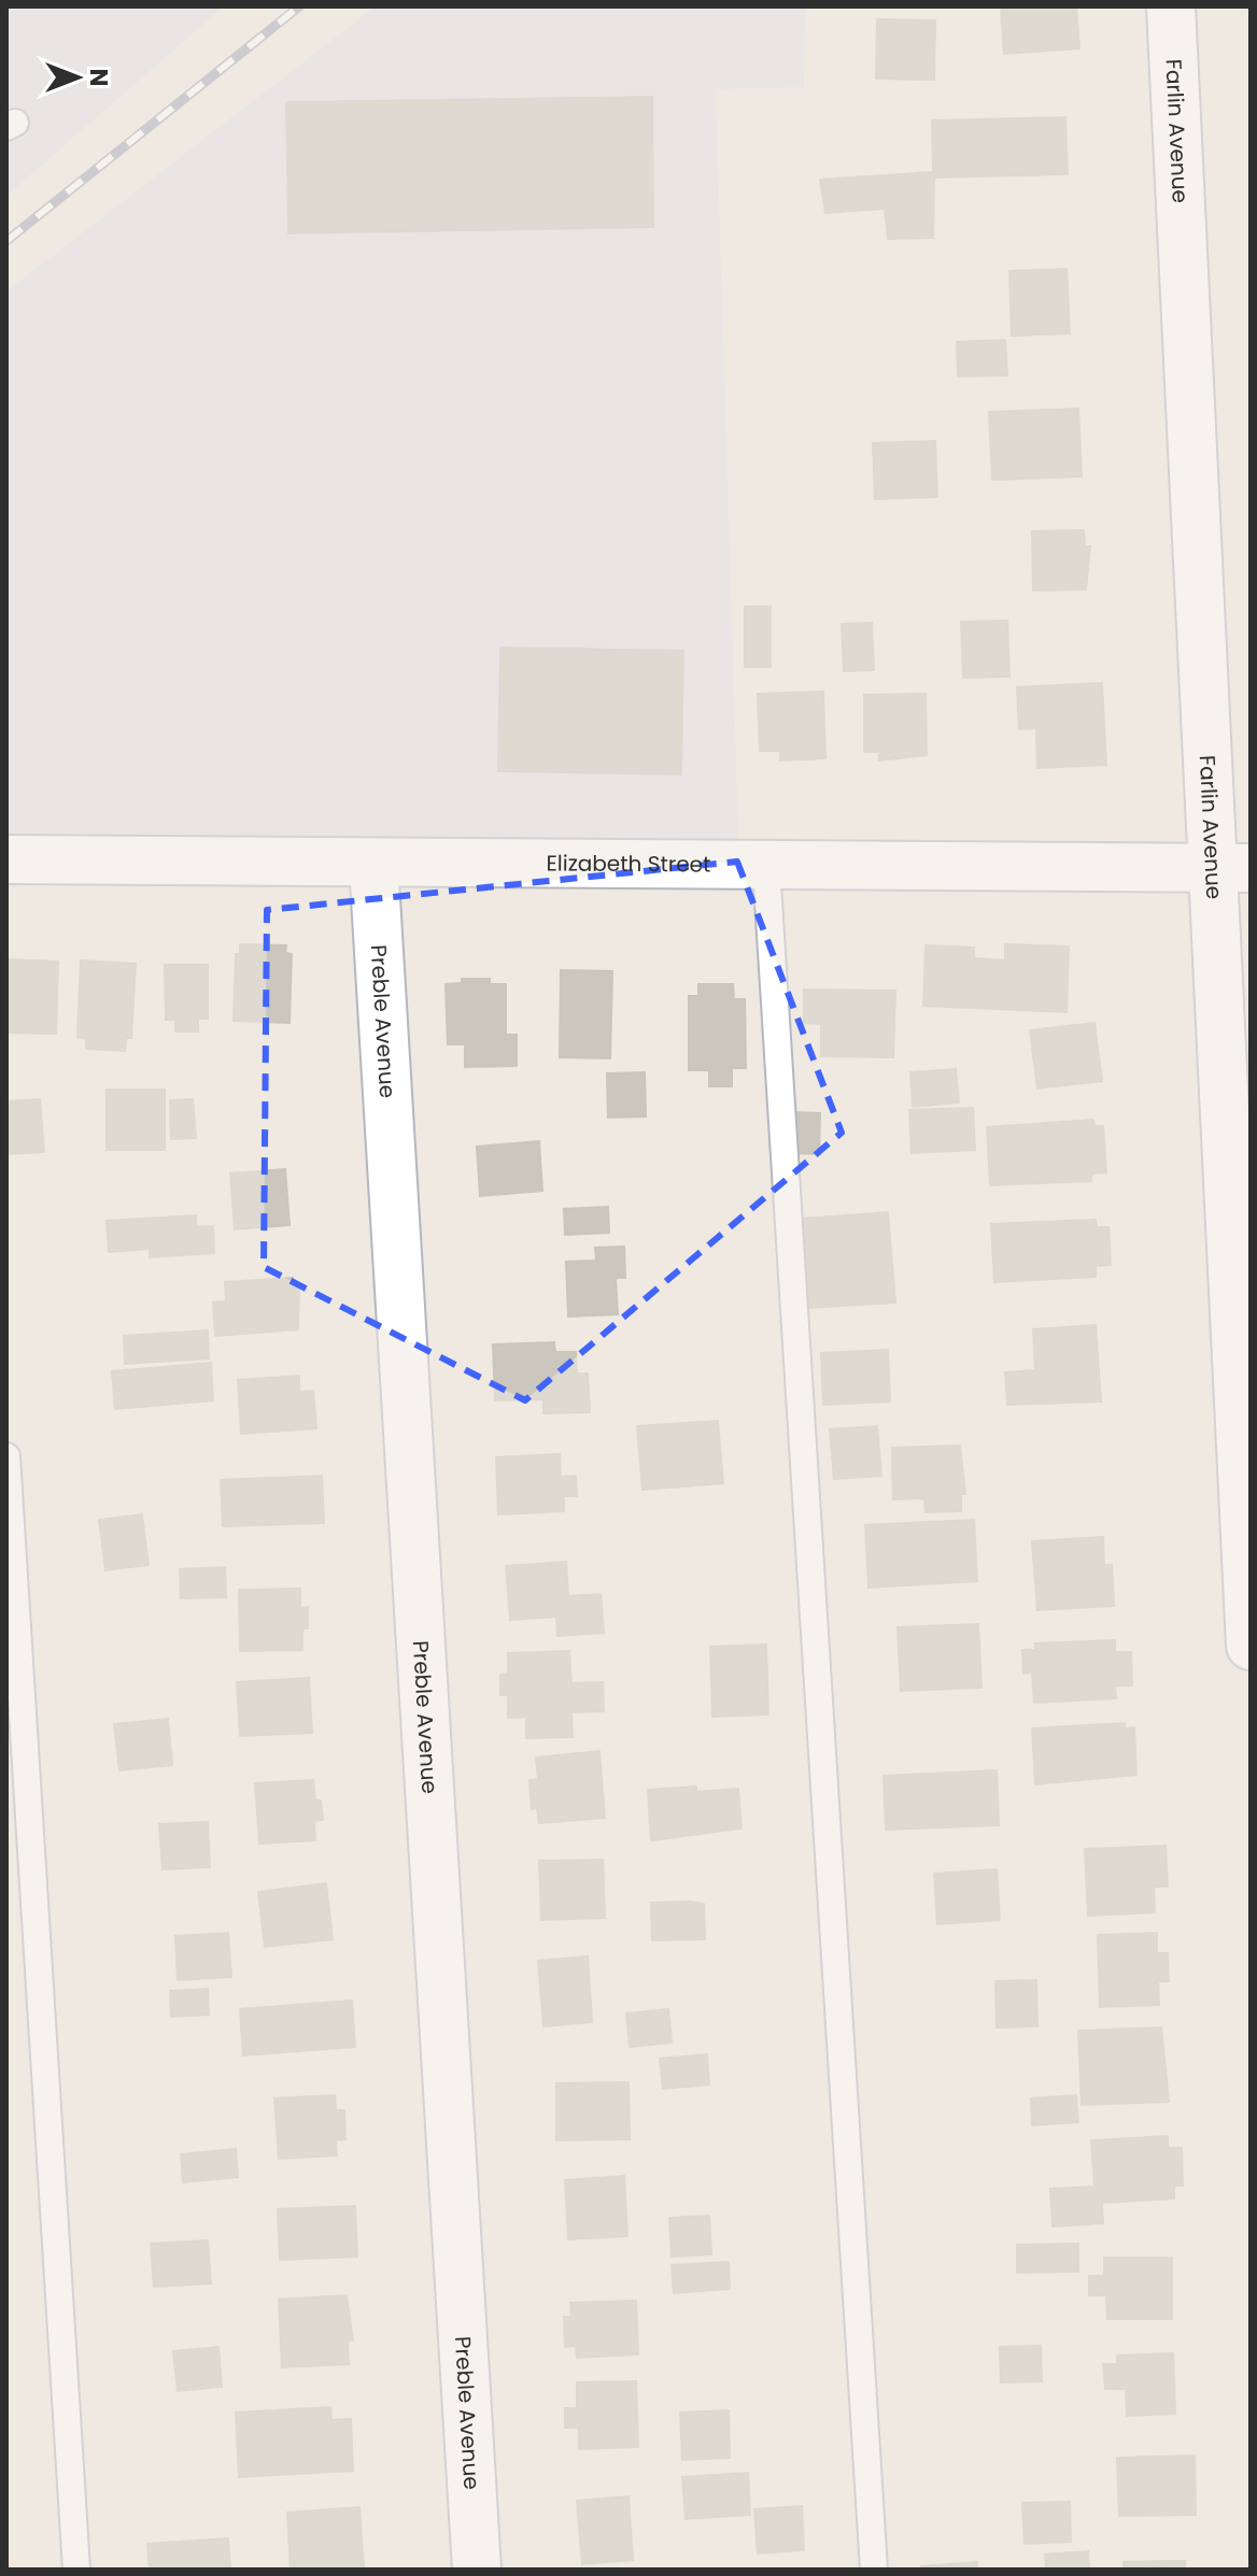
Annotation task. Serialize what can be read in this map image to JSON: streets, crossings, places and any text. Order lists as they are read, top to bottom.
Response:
{
  "streets": {
    "street": ["Farlin Avenue", "Elizabeth Street", "Preble Avenue"]
  },
  "crossings": [
    ["Farlin Avenue", "Elizabeth Street"],
    ["Elizabeth Street", "Preble Avenue"]
  ],
  "north": "right"
}
